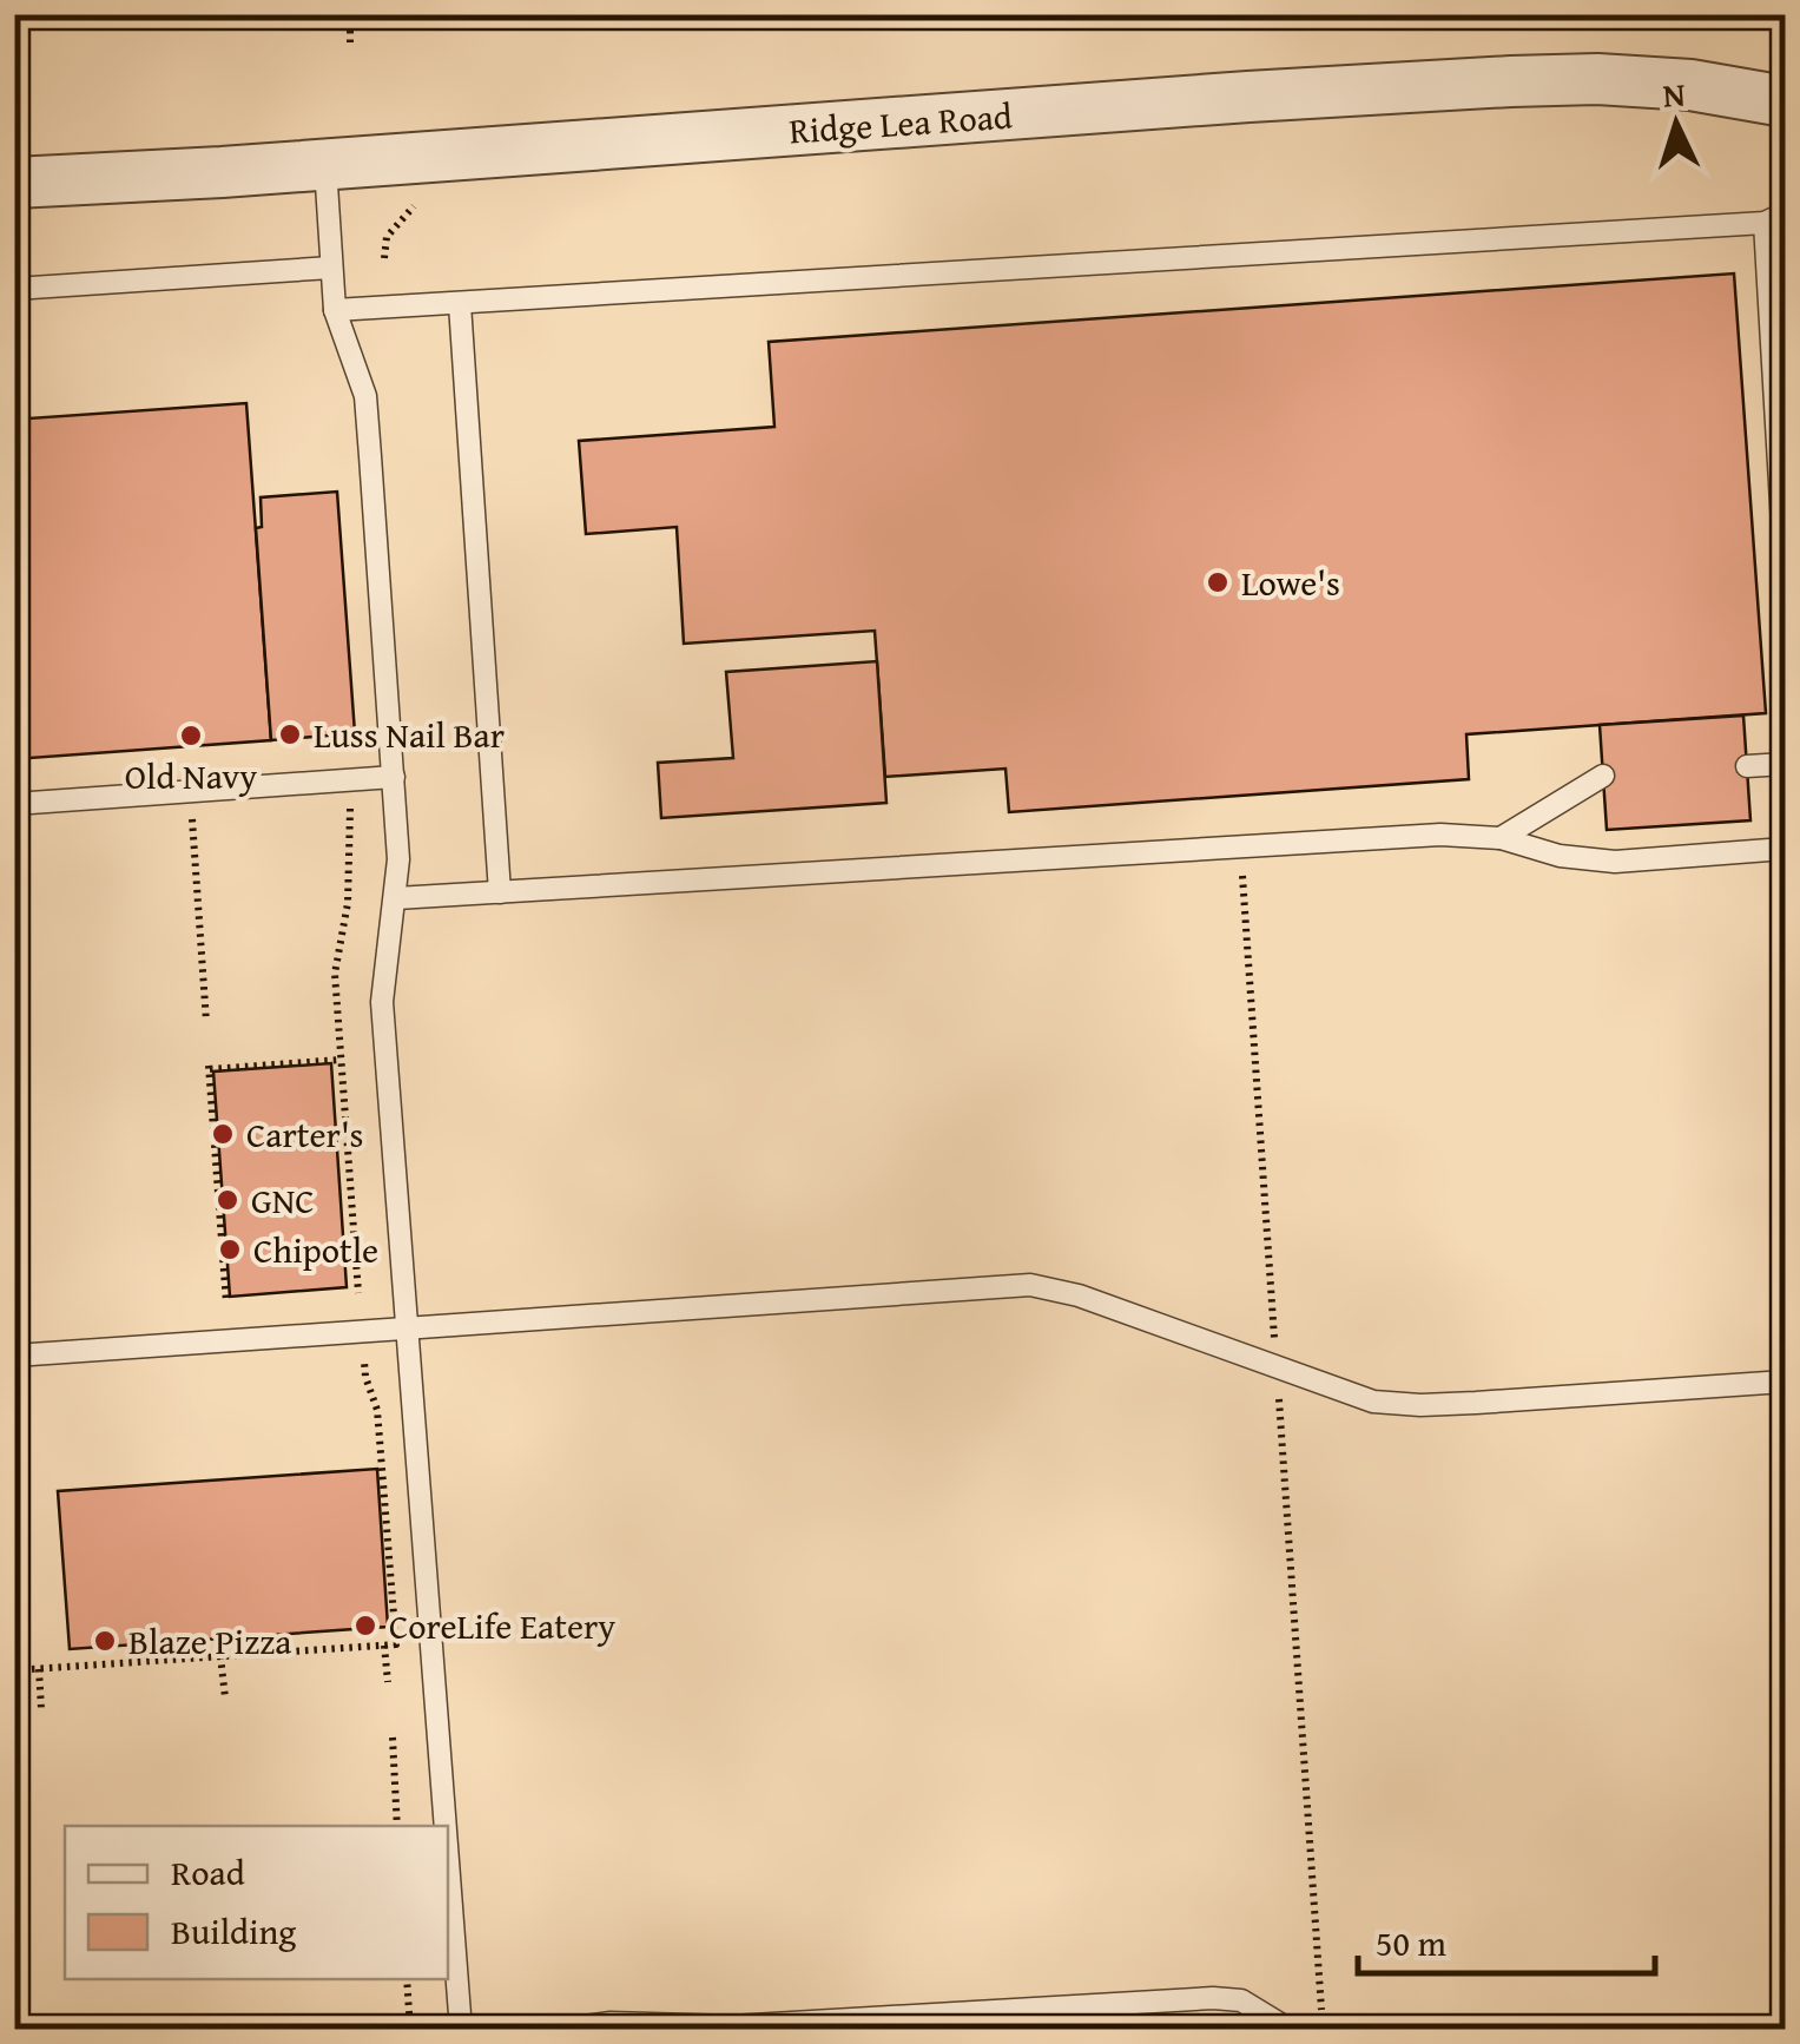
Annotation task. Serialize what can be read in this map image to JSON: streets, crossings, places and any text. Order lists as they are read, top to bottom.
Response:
{
  "streets": {
    "street": ["Ridge Lea Road"]
  },
  "places": [
    "Lowe's",
    "Luss Nail Bar",
    "Old Navy",
    "Carter's",
    "GNC",
    "Chipotle",
    "CoreLife Eatery",
    "Blaze Pizza"
  ],
  "legend": ["Road", "Building"],
  "scale_bar": "50 m",
  "north": "top"
}
